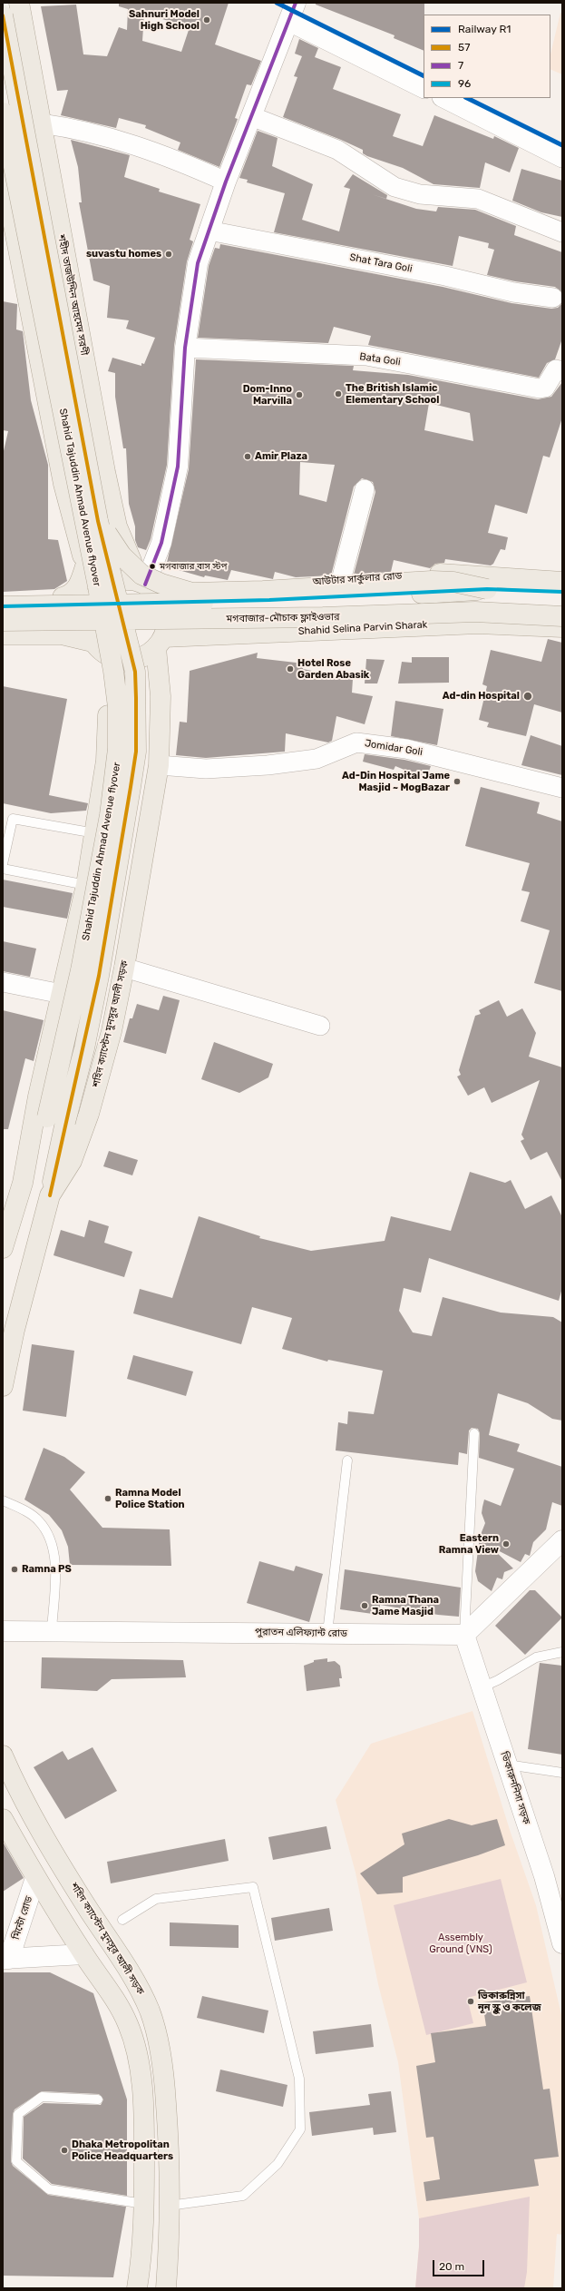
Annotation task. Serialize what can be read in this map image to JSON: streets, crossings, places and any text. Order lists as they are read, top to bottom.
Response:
{
  "streets": {
    "main road": [
      "শহীদ তাজউদ্দিন আহমেদ সরণী",
      "Shahid Tajuddin Ahmad Avenue flyover",
      "আউটার সার্কুলার রোড",
      "মগবাজার-মৌচাক ফ্লাইওভার",
      "Shahid Selina Parvin Sharak",
      "শহিদ ক্যাপ্টেন মুনসুর আলী সড়ক"
    ],
    "street": [
      "Shat Tara Goli",
      "Bata Goli",
      "Jomidar Goli",
      "পুরাতন এলিফ্যান্ট রোড",
      "ভিকারুননিসা সড়ক",
      "মিন্টো রোড"
    ]
  },
  "crossings": [
    ["শহীদ তাজউদ্দিন আহমেদ সরণী", "আউটার সার্কুলার রোড"],
    ["শহীদ তাজউদ্দিন আহমেদ সরণী", "Shahid Selina Parvin Sharak"],
    ["শহীদ তাজউদ্দিন আহমেদ সরণী", "শহিদ ক্যাপ্টেন মুনসুর আলী সড়ক"],
    ["আউটার সার্কুলার রোড", "Shahid Selina Parvin Sharak"],
    ["আউটার সার্কুলার রোড", "শহিদ ক্যাপ্টেন মুনসুর আলী সড়ক"],
    ["Shahid Selina Parvin Sharak", "শহিদ ক্যাপ্টেন মুনসুর আলী সড়ক"],
    ["Jomidar Goli", "শহিদ ক্যাপ্টেন মুনসুর আলী সড়ক"],
    ["পুরাতন এলিফ্যান্ট রোড", "ভিকারুননিসা সড়ক"]
  ],
  "parks": ["Assembly Ground (VNS)"],
  "places": [
    "Sahnuri Model High School",
    "suvastu homes",
    "The British Islamic Elementary School",
    "Dom-Inno Marvilla",
    "Amir Plaza",
    "মগবাজার বাস স্টপ",
    "Hotel Rose Garden Abasik",
    "Ad-din Hospital",
    "Ad-Din Hospital Jame Masjid ~ MogBazar",
    "Ramna Model Police Station",
    "Eastern Ramna View",
    "Ramna PS",
    "Ramna Thana Jame Masjid",
    "ভিকারুন্নিসা নূন স্কুল ও কলেজ",
    "Dhaka Metropolitan Police Headquarters"
  ],
  "lines": [
    "rail line R1",
    "transit line 7",
    "transit line 57",
    "transit line 96"
  ],
  "legend": [
    "Railway R1",
    "57",
    "7",
    "96"
  ],
  "scale_bar": "20 m"
}
